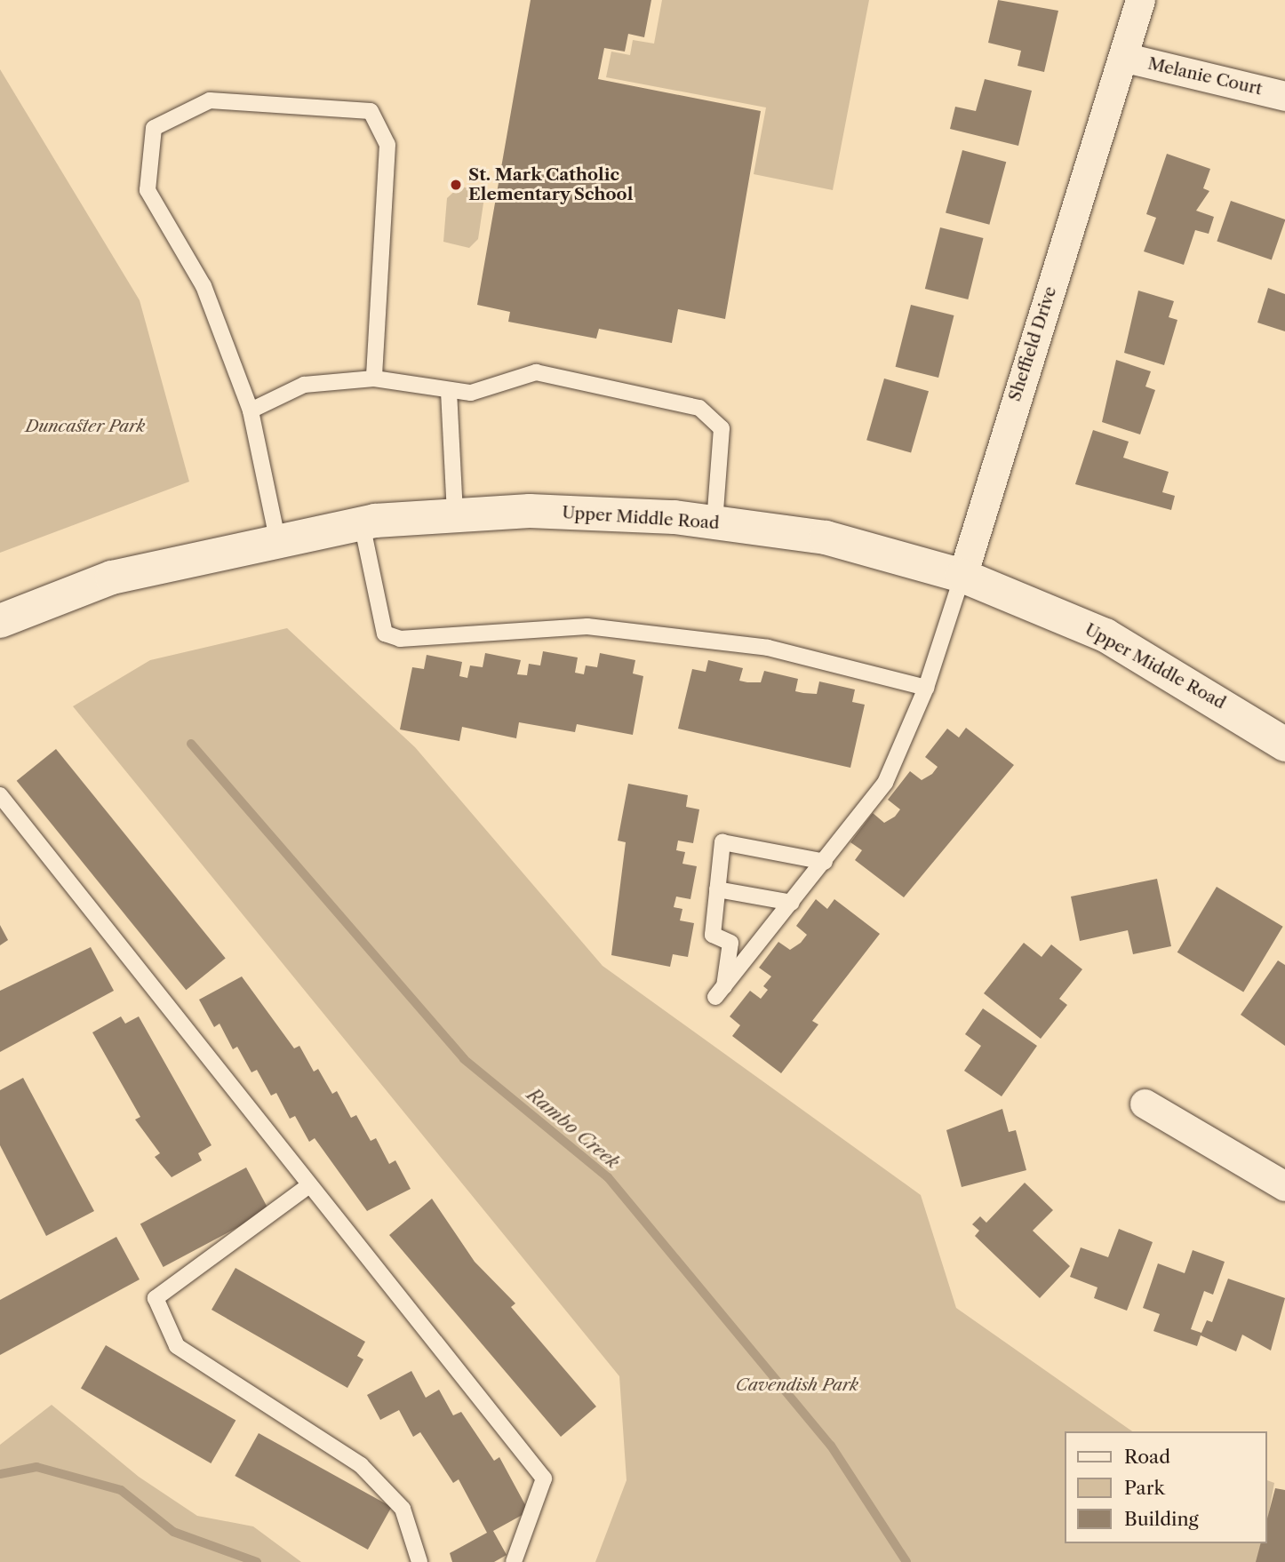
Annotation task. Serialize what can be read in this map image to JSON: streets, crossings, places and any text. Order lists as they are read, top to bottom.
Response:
{
  "streets": {
    "main road": ["Upper Middle Road"],
    "street": ["Melanie Court", "Sheffield Drive"]
  },
  "crossings": [
    ["Melanie Court", "Sheffield Drive"],
    ["Sheffield Drive", "Upper Middle Road"]
  ],
  "water": ["Rambo Creek"],
  "parks": ["Duncaster Park", "Cavendish Park"],
  "places": ["St. Mark Catholic Elementary School"],
  "legend": ["Road", "Park", "Building"]
}
